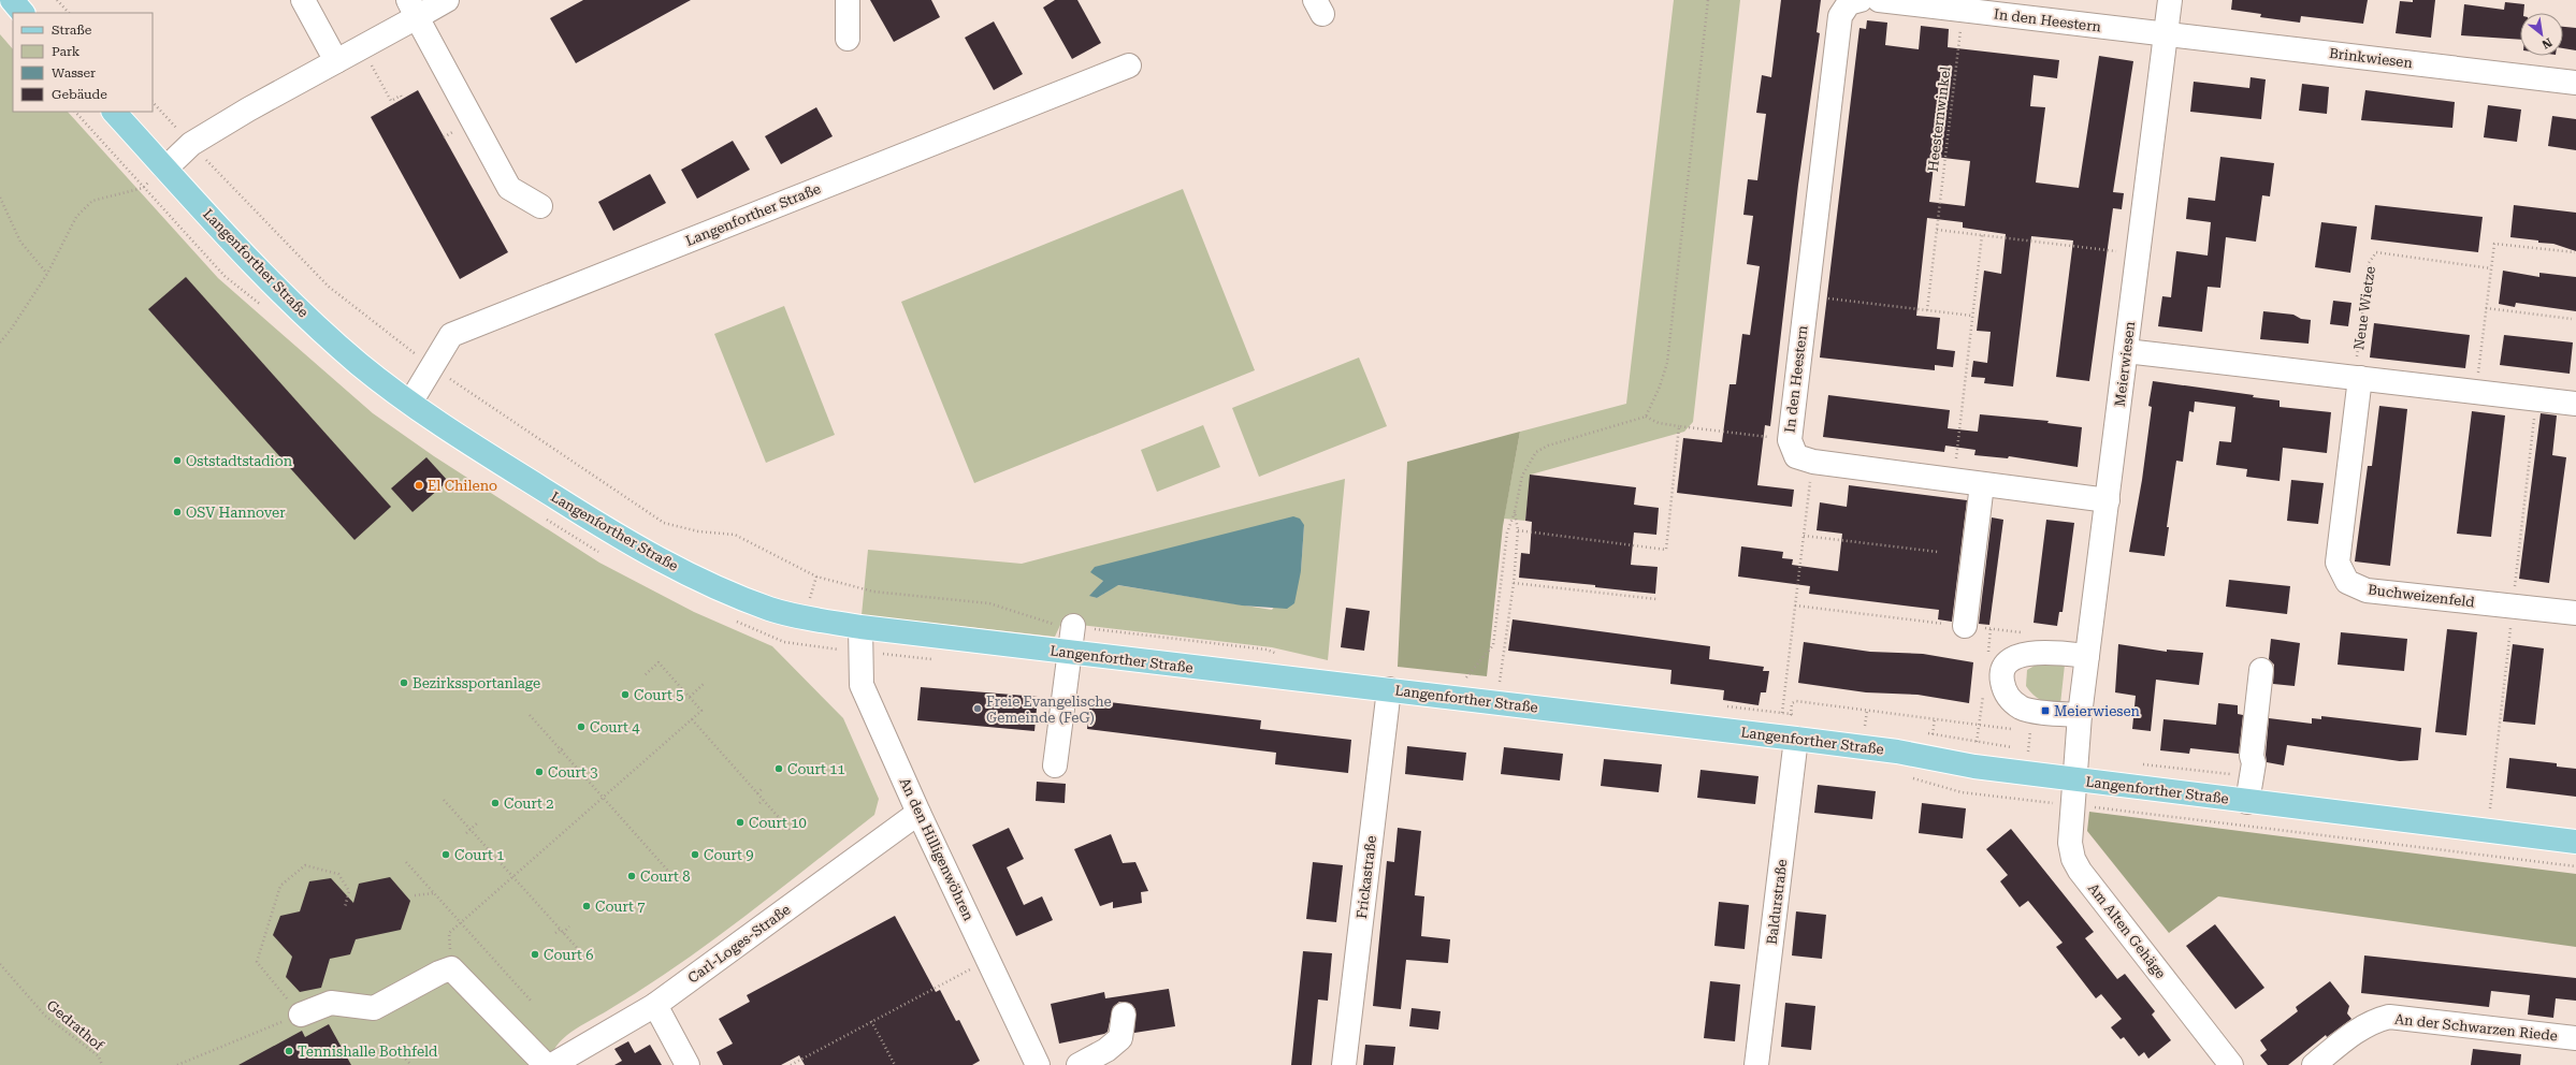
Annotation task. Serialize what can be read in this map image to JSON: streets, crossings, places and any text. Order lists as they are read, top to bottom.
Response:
{
  "streets": {
    "main road": ["Langenforther Straße"],
    "street": [
      "In den Heestern",
      "Brinkwiesen",
      "Meierwiesen",
      "Buchweizenfeld",
      "An den Hilligenwöhren",
      "Frickastraße",
      "Baldurstraße",
      "Am Alten Gehäge",
      "Carl-Loges-Straße",
      "An der Schwarzen Riede"
    ],
    "path": ["Heesternwinkel", "Neue Wietze", "Gedrathof"]
  },
  "crossings": [
    ["In den Heestern", "Brinkwiesen"],
    ["In den Heestern", "Heesternwinkel"],
    ["In den Heestern", "Meierwiesen"],
    ["Brinkwiesen", "Meierwiesen"],
    ["Langenforther Straße", "Meierwiesen"],
    ["Langenforther Straße", "An den Hilligenwöhren"],
    ["Langenforther Straße", "Frickastraße"],
    ["Langenforther Straße", "Baldurstraße"],
    ["Langenforther Straße", "Am Alten Gehäge"],
    ["Neue Wietze", "Buchweizenfeld"],
    ["Meierwiesen", "Am Alten Gehäge"],
    ["An den Hilligenwöhren", "Carl-Loges-Straße"]
  ],
  "places": {
    "other": [
      "Oststadtstadion",
      "El Chileno",
      "OSV Hannover",
      "Bezirkssportanlage",
      "Court 5",
      "Freie Evangelische Gemeinde (FeG)",
      "Court 4",
      "Court 11",
      "Court 3",
      "Court 2",
      "Court 10",
      "Court 1",
      "Court 9",
      "Court 8",
      "Court 7",
      "Court 6",
      "Tennishalle Bothfeld"
    ],
    "transit": ["Meierwiesen"]
  },
  "legend": [
    "Straße",
    "Park",
    "Wasser",
    "Gebäude"
  ],
  "north": "bottom right"
}
